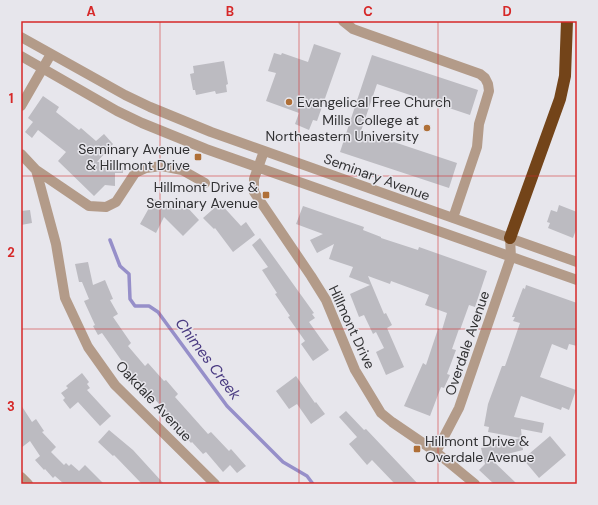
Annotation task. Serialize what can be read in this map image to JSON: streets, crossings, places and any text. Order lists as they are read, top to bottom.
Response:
{
  "streets": {
    "street": [
      "Seminary Avenue",
      "Hillmont Drive",
      "Overdale Avenue",
      "Oakdale Avenue"
    ]
  },
  "crossings": [
    ["Seminary Avenue", "Hillmont Drive"],
    ["Seminary Avenue", "Overdale Avenue"],
    ["Hillmont Drive", "Overdale Avenue"]
  ],
  "water": ["Chimes Creek"],
  "places": {
    "other": ["Evangelical Free Church", "Mills College at Northeastern University"],
    "transit": ["Seminary Avenue & Hillmont Drive", "Hillmont Drive & Seminary Avenue", "Hillmont Drive & Overdale Avenue"]
  },
  "grid": {
    "columns": [
      "A",
      "B",
      "C",
      "D"
    ],
    "rows": ["1", "2", "3"]
  }
}
